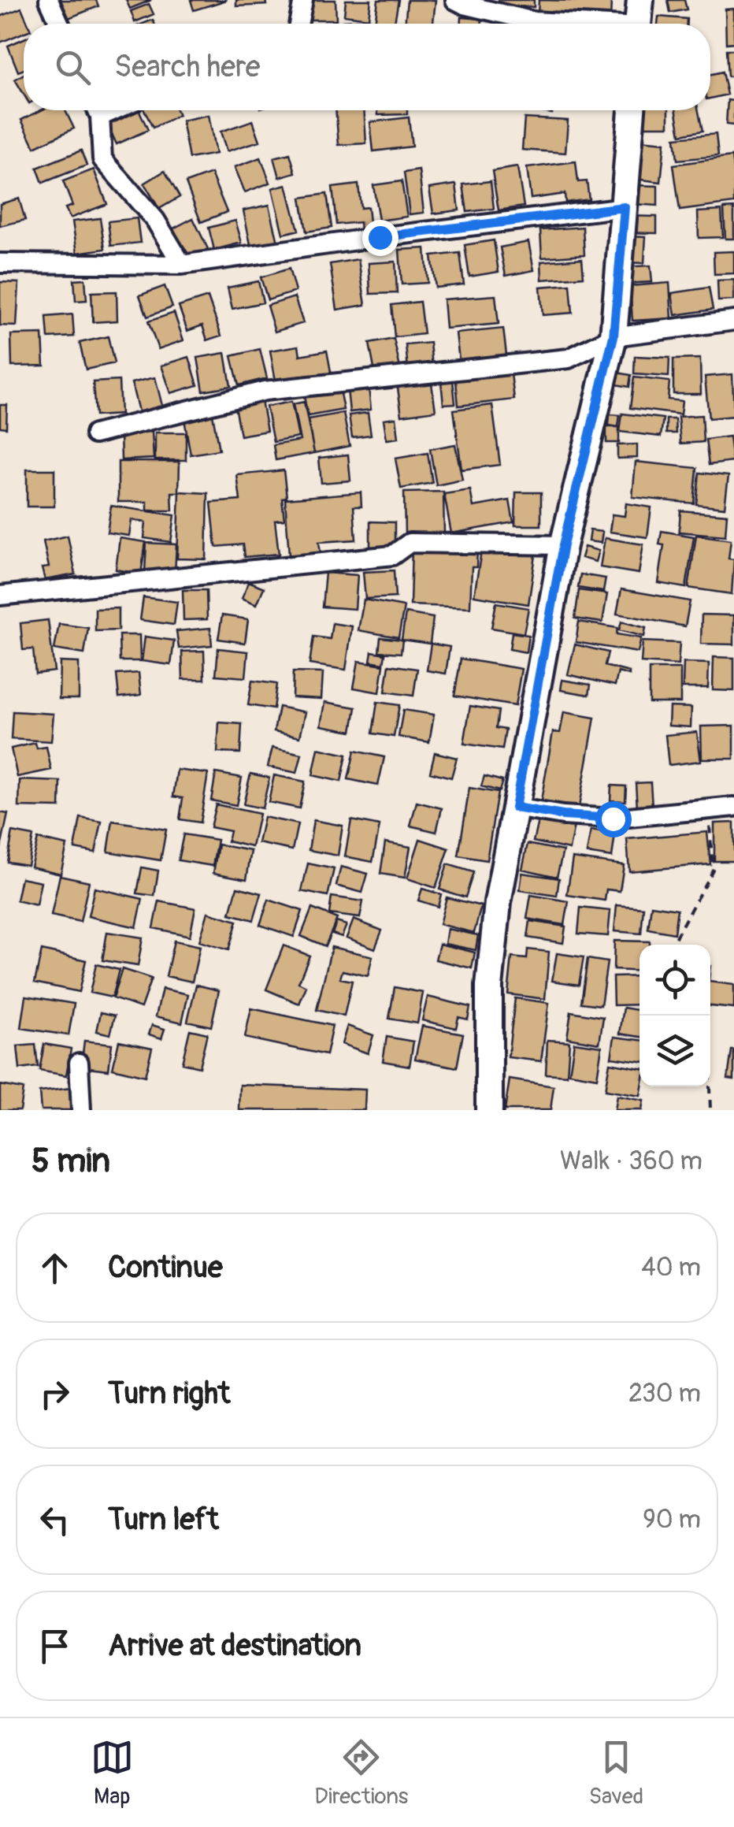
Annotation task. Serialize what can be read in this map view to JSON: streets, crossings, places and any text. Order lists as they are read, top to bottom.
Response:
{
  "page": {
    "search": "Search here",
    "heading": ["5 min", "Walk · 360 m"],
    "list": [
      ["Continue", "40 m"],
      ["Turn right", "230 m"],
      ["Turn left", "90 m"],
      "Arrive at destination"
    ],
    "nav": ["Map", "Directions", "Saved"]
  }
}
